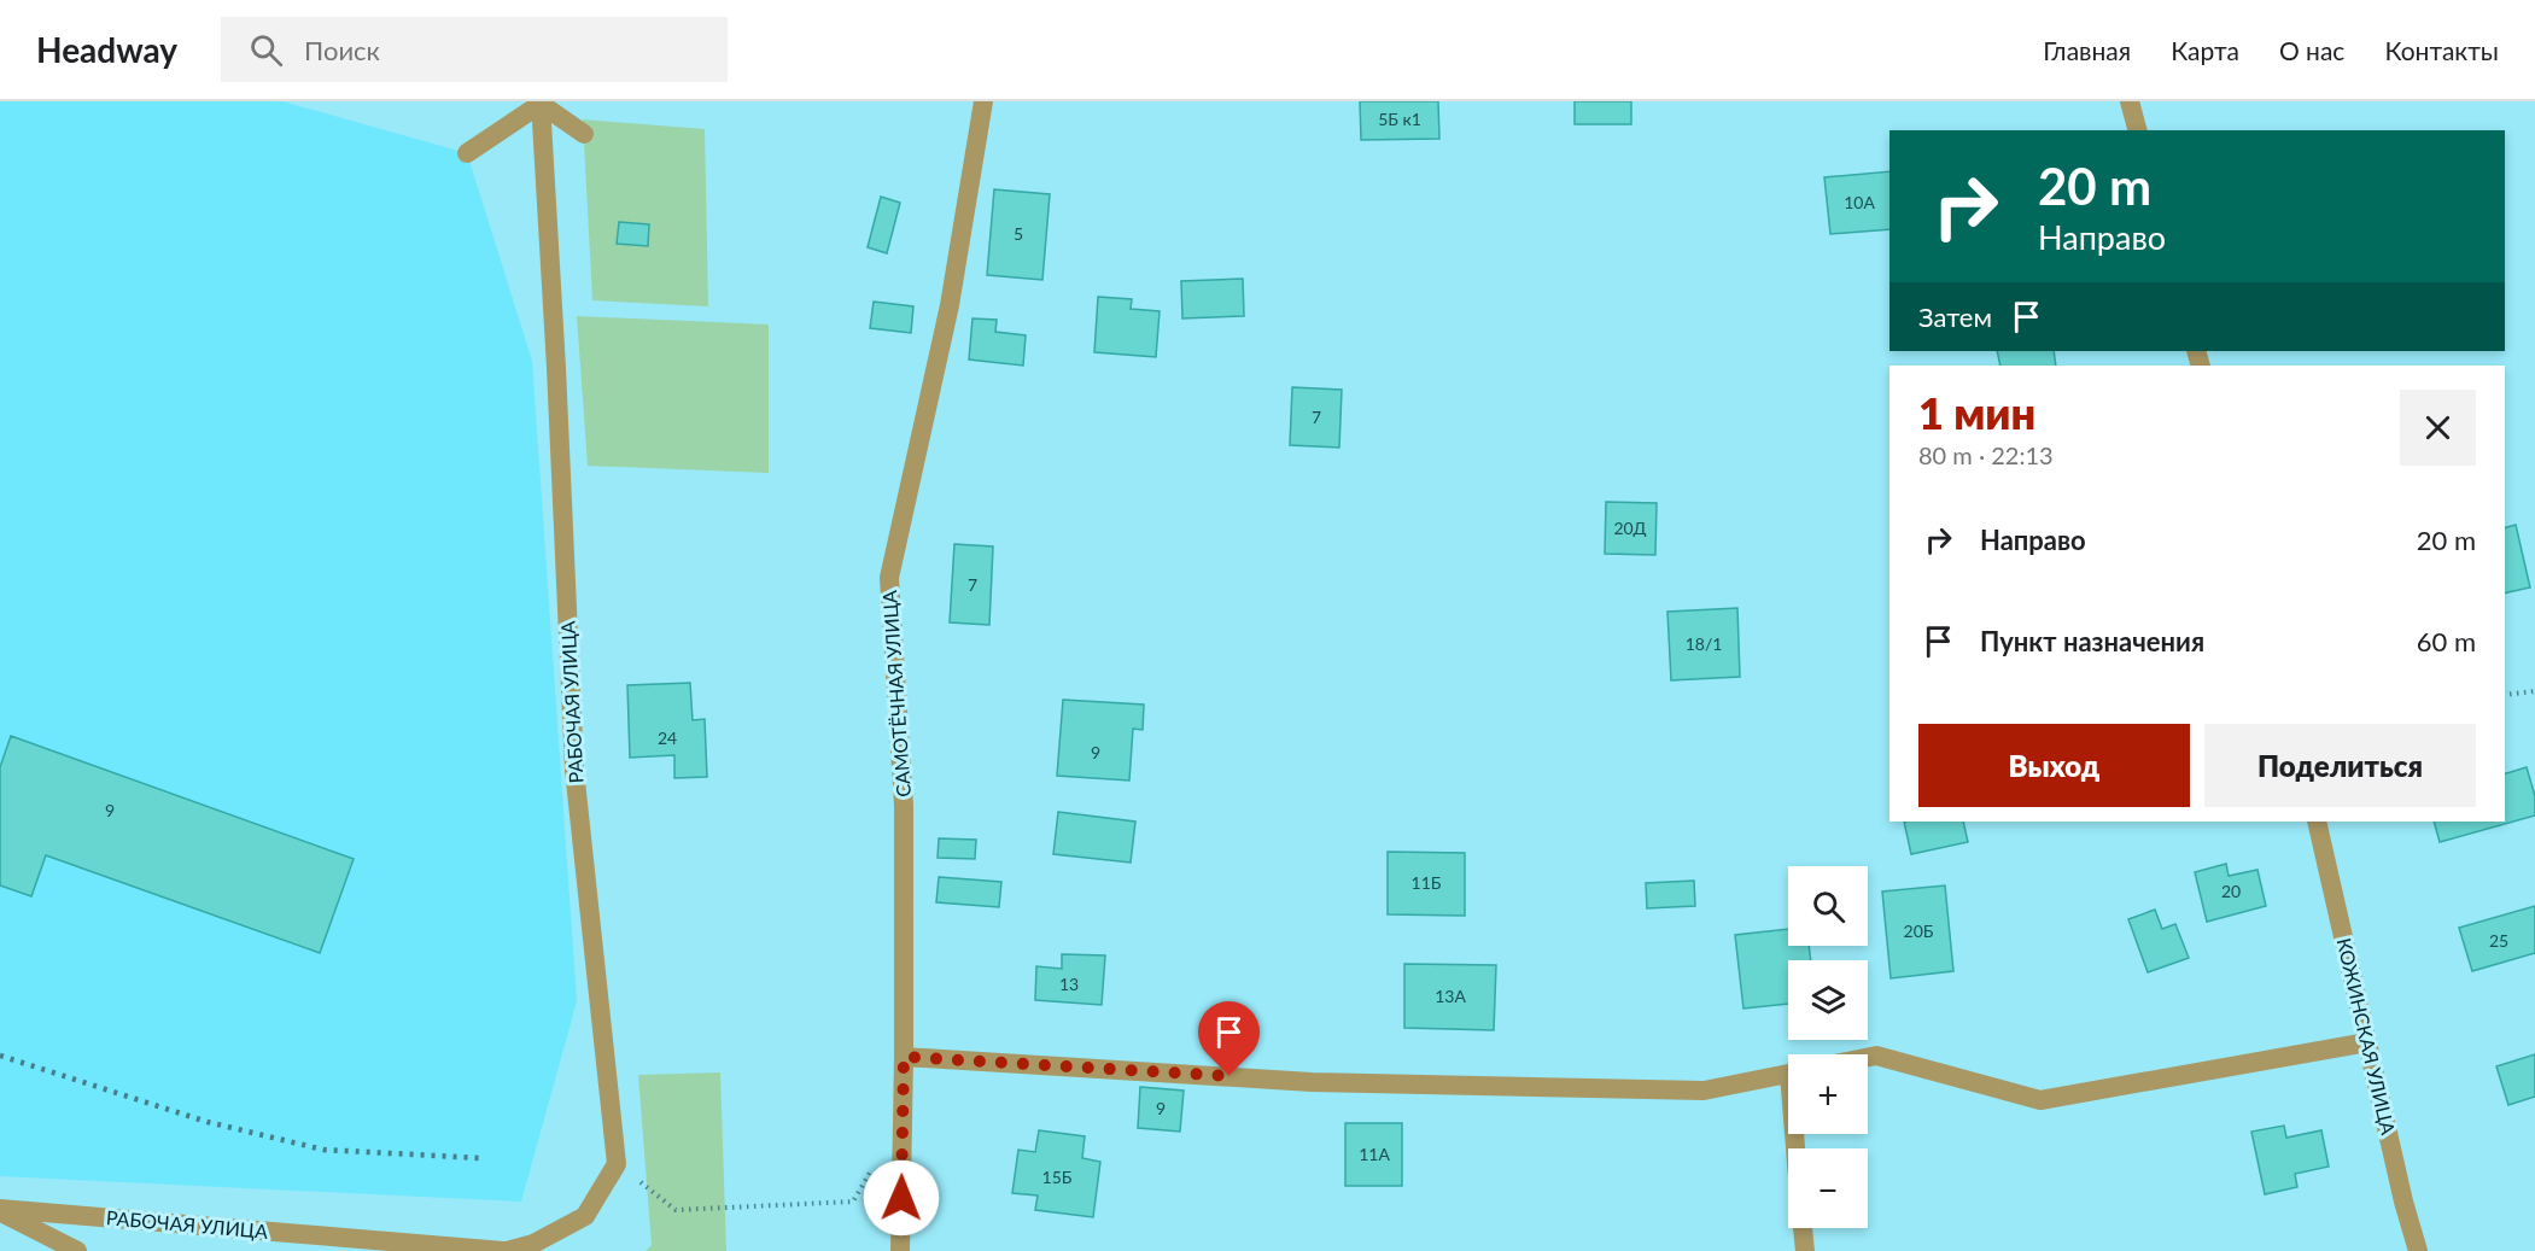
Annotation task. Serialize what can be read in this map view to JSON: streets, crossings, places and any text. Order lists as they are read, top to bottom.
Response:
{
  "streets": {
    "street": ["САМОТЁЧНАЯ УЛИЦА", "РАБОЧАЯ УЛИЦА", "КОЖИНСКАЯ УЛИЦА"]
  },
  "house_numbers": [
    "5Б к1",
    "10А",
    "5",
    "7",
    "20Д",
    "7",
    "18/1",
    "24",
    "9",
    "9",
    "11Б",
    "20",
    "20Б",
    "25",
    "13",
    "13А",
    "9",
    "11А",
    "15Б"
  ],
  "page": {
    "header": "Headway",
    "search": "Поиск",
    "nav": [
      "Главная",
      "Карта",
      "О нас",
      "Контакты"
    ],
    "turn": ["20 m", "Направо"],
    "then": "Затем",
    "heading": ["1 мин", "80 m · 22:13"],
    "list": [
      {
        "name": "Направо",
        "value": "20 m"
      },
      {
        "name": "Пункт назначения",
        "value": "60 m"
      }
    ],
    "buttons": ["Выход", "Поделиться"],
    "map_buttons": ["+", "−"]
  }
}
